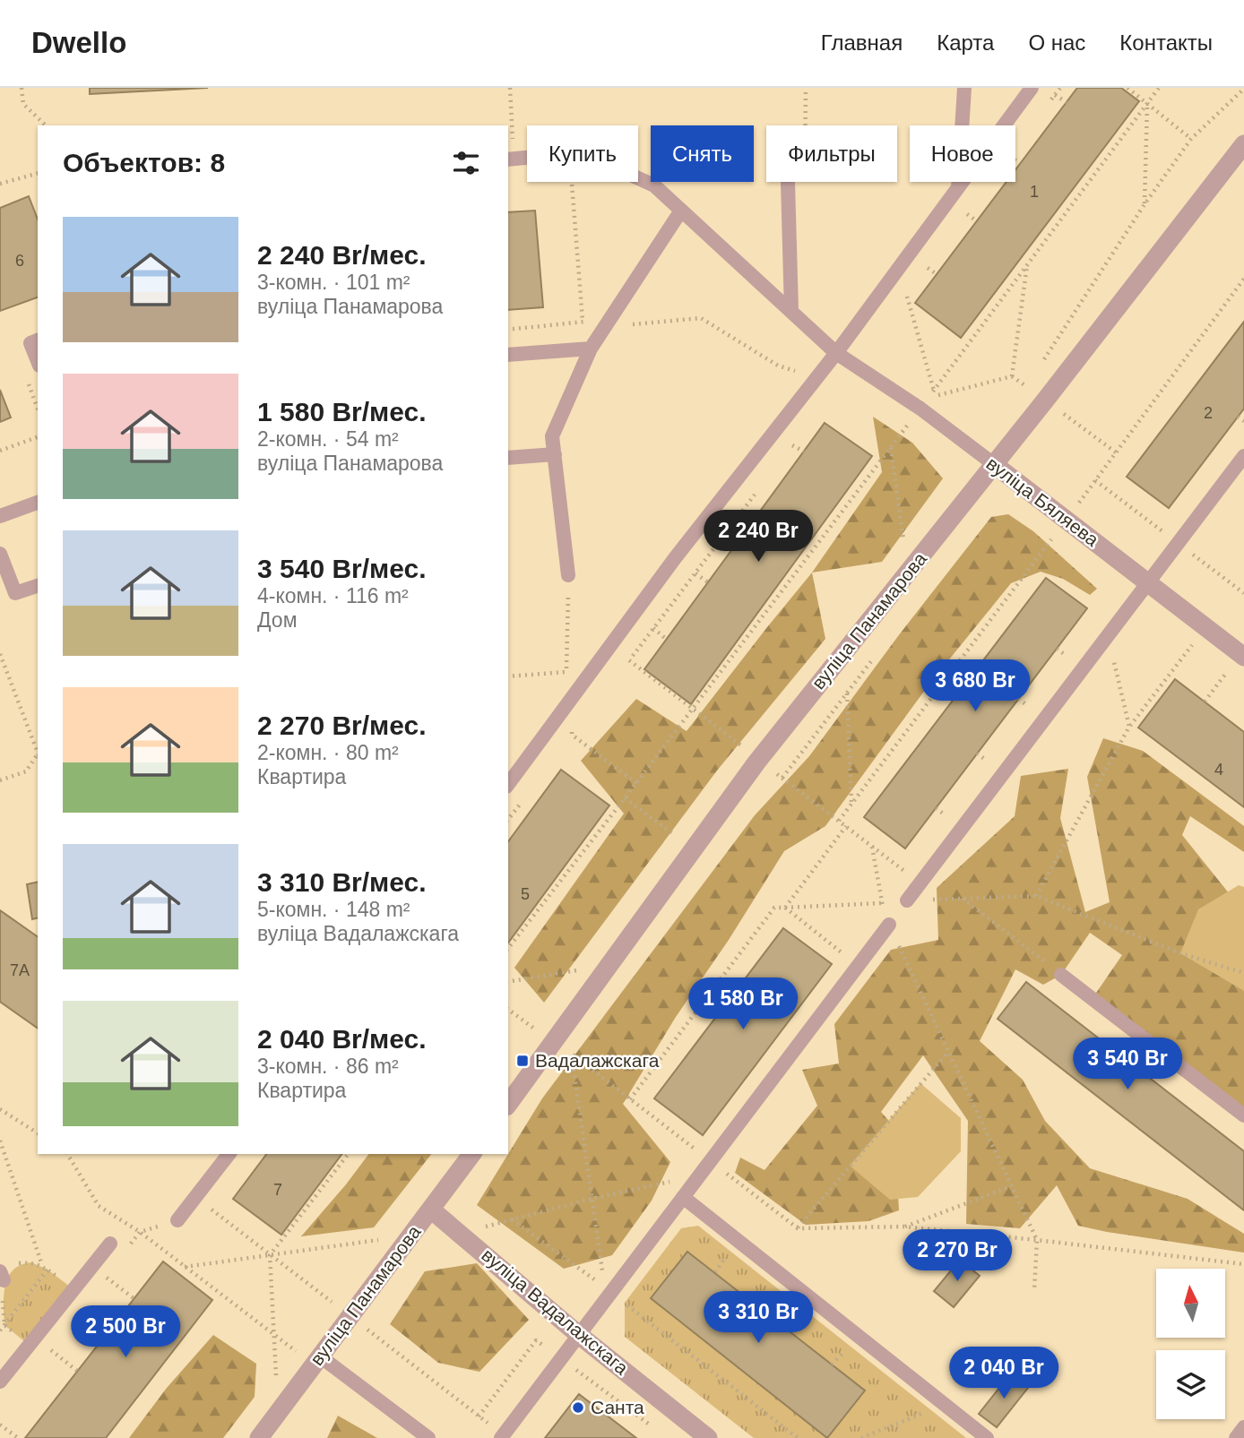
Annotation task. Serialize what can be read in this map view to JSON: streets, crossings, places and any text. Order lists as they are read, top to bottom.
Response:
{
  "streets": {
    "street": ["вуліца Бяляева", "вуліца Панамарова", "вуліца Вадалажскага"]
  },
  "crossings": [
    ["вуліца Бяляева", "вуліца Панамарова"],
    ["вуліца Панамарова", "вуліца Вадалажскага"]
  ],
  "places": {
    "transit": ["Вадалажскага"],
    "other": ["Санта"]
  },
  "house_numbers": [
    "1",
    "6",
    "2",
    "4",
    "5",
    "7А",
    "7"
  ],
  "north": "top",
  "page": {
    "header": "Dwello",
    "nav": [
      "Главная",
      "Карта",
      "О нас",
      "Контакты"
    ],
    "chip": [
      "Купить",
      "Снять",
      "Фильтры",
      "Новое"
    ],
    "heading": "Объектов: 8",
    "list": [
      {
        "name": "2 240 Br/мес.",
        "note": "3-комн. · 101 m² · вуліца Панамарова"
      },
      {
        "name": "1 580 Br/мес.",
        "note": "2-комн. · 54 m² · вуліца Панамарова"
      },
      {
        "name": "3 540 Br/мес.",
        "note": "4-комн. · 116 m² · Дом"
      },
      {
        "name": "2 270 Br/мес.",
        "note": "2-комн. · 80 m² · Квартира"
      },
      {
        "name": "3 310 Br/мес.",
        "note": "5-комн. · 148 m² · вуліца Вадалажскага"
      },
      {
        "name": "2 040 Br/мес.",
        "note": "3-комн. · 86 m² · Квартира"
      }
    ],
    "price": [
      "2 240 Br",
      "3 680 Br",
      "1 580 Br",
      "3 540 Br",
      "2 270 Br",
      "3 310 Br",
      "2 500 Br",
      "2 040 Br"
    ]
  }
}
